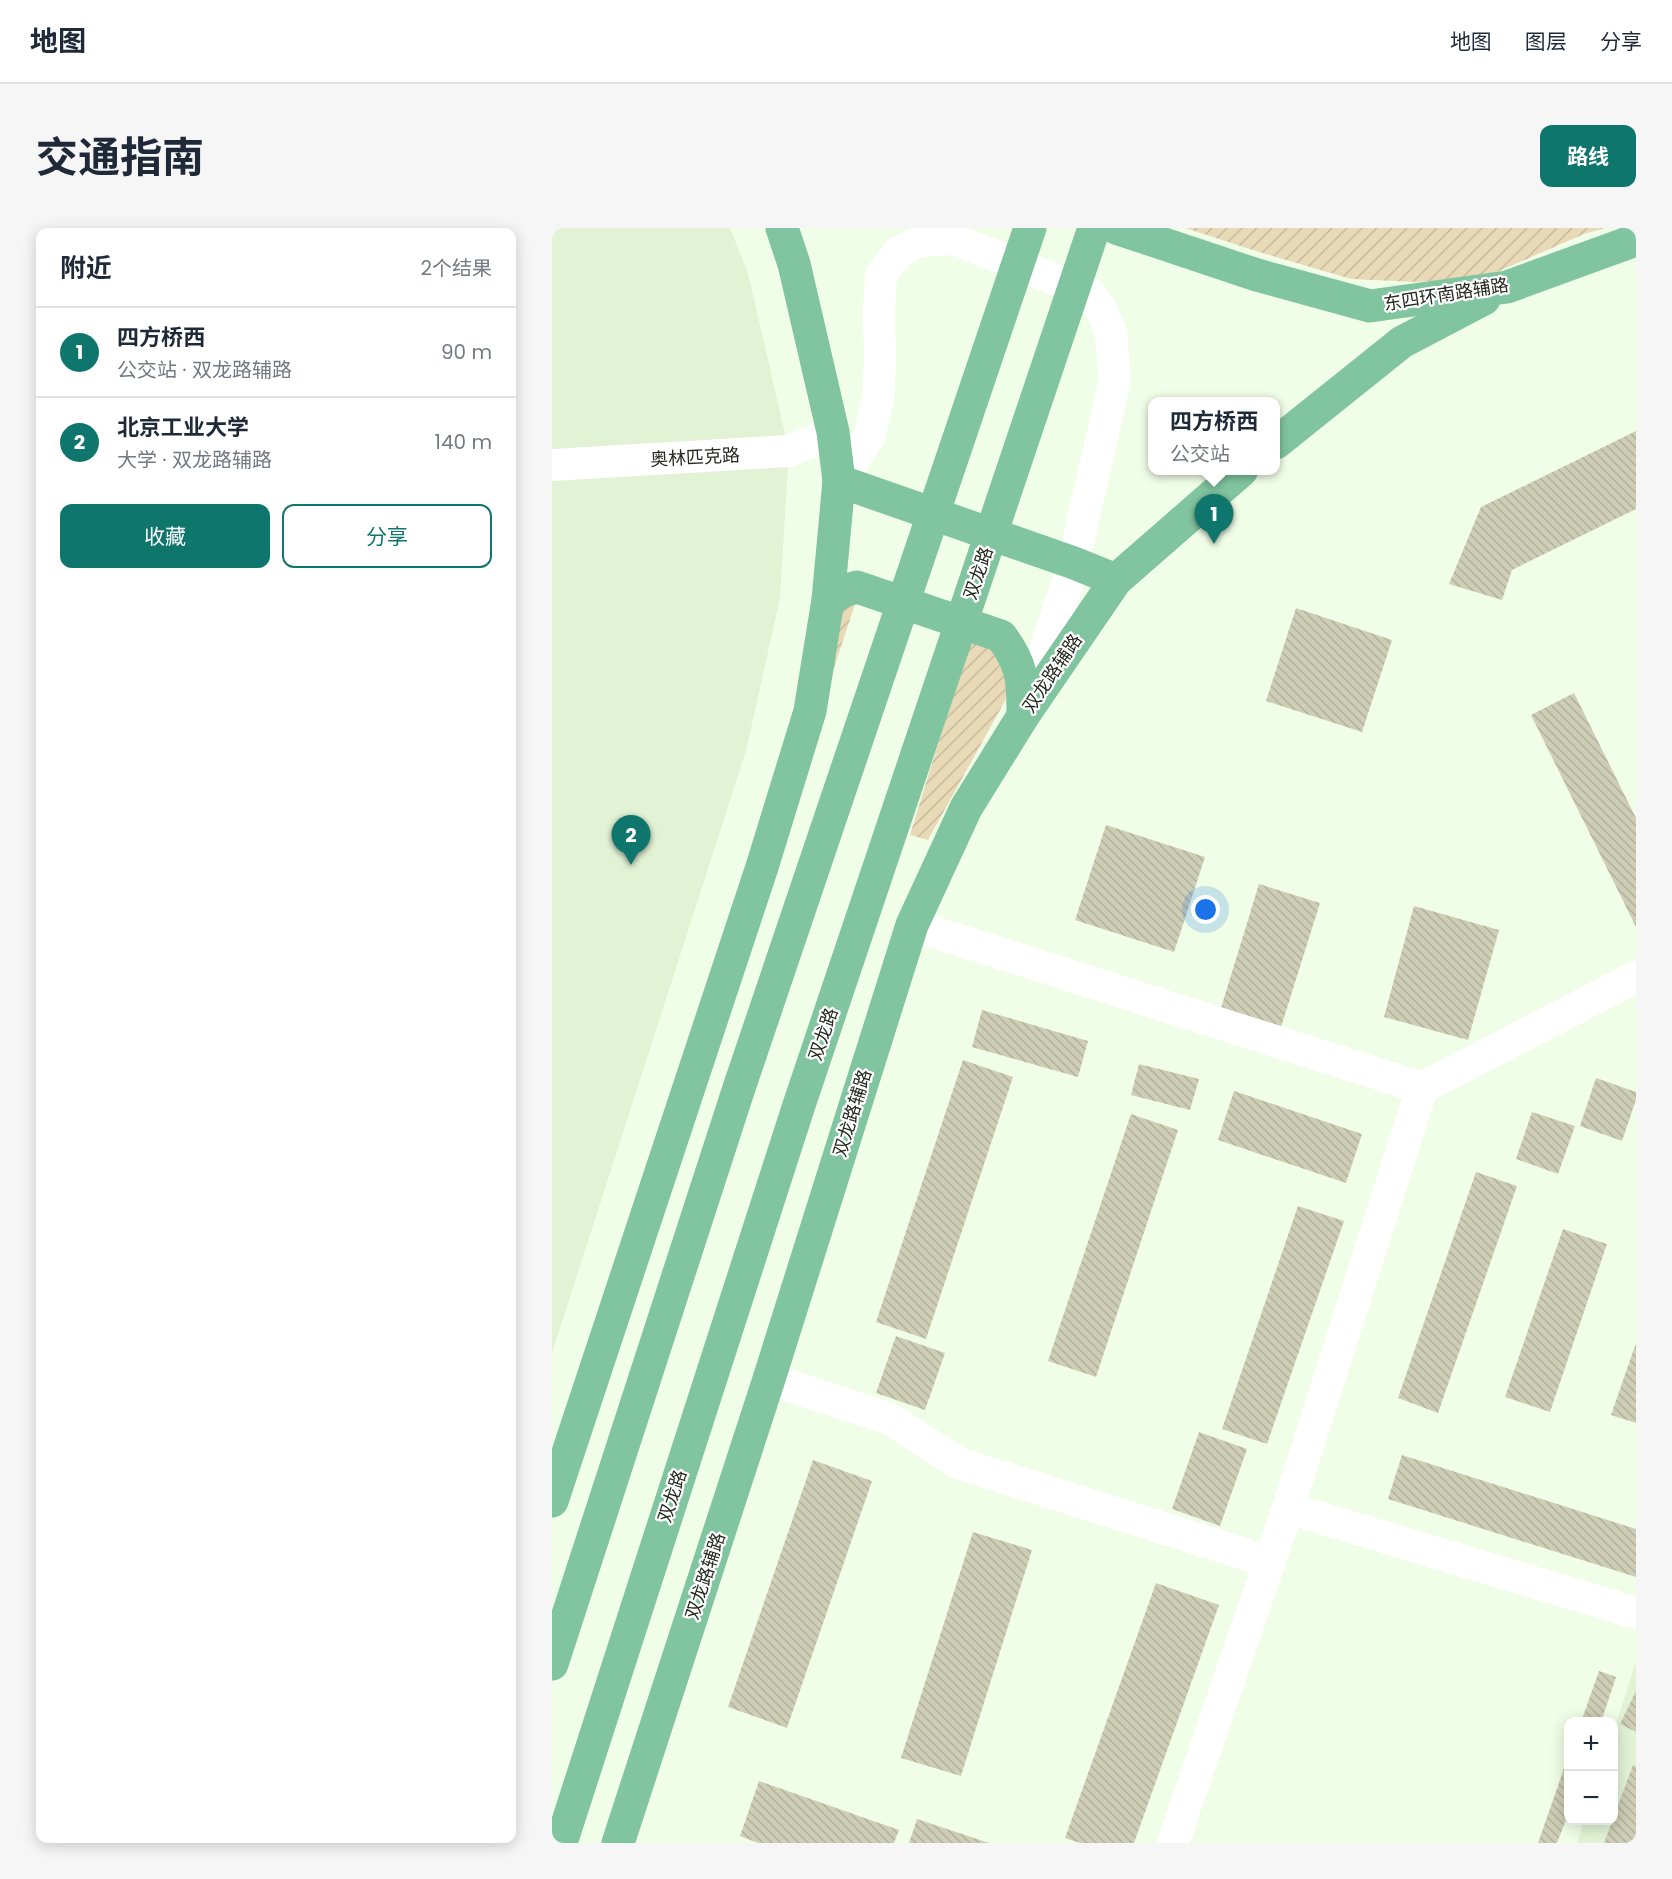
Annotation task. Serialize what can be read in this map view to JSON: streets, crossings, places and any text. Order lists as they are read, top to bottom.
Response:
{
  "streets": {
    "main road": ["东四环南路辅路", "双龙路", "双龙路辅路"],
    "street": ["奥林匹克路"]
  },
  "page": {
    "header": "地图",
    "nav": ["地图", "图层", "分享"],
    "title": "交通指南",
    "buttons": [
      "路线",
      ["收藏", "分享"]
    ],
    "heading": ["附近", "2个结果"],
    "list": [
      {
        "mark": "1",
        "name": "四方桥西",
        "note": "公交站 · 双龙路辅路",
        "value": "90 m"
      },
      {
        "mark": "2",
        "name": "北京工业大学",
        "note": "大学 · 双龙路辅路",
        "value": "140 m"
      }
    ],
    "popup": ["四方桥西", "公交站"],
    "pins": ["1", "2"],
    "map_buttons": ["+", "−"]
  }
}
